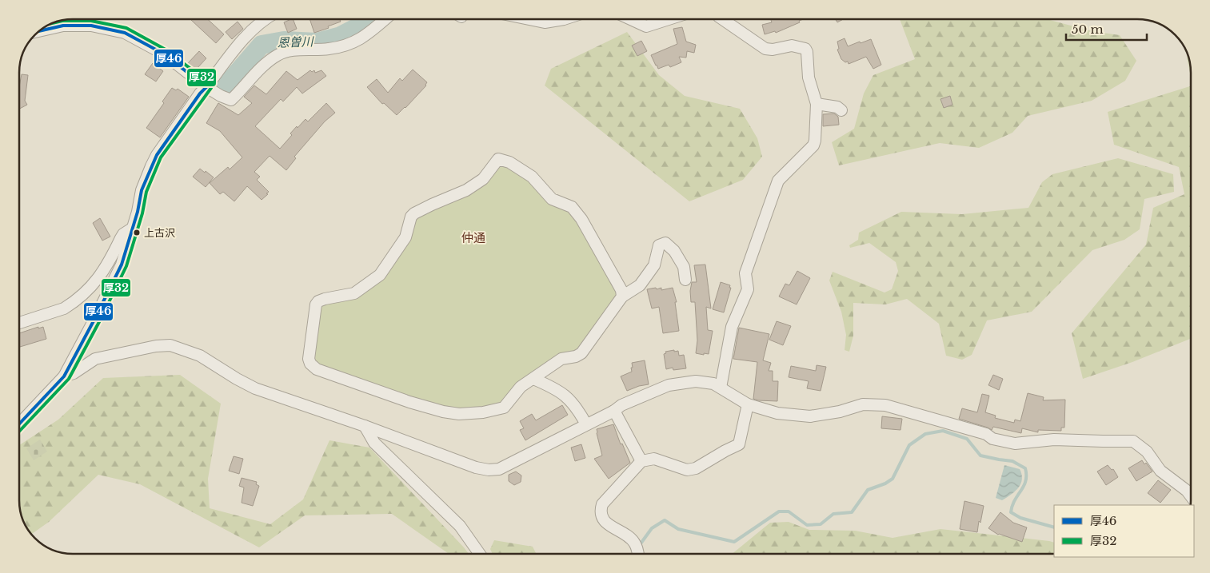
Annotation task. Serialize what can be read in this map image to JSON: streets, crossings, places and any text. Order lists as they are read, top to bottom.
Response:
{
  "districts": ["仲通"],
  "water": ["恩曽川"],
  "places": ["上古沢"],
  "lines": ["transit line 厚32", "transit line 厚46"],
  "legend": ["厚46", "厚32"],
  "scale_bar": "50 m"
}
